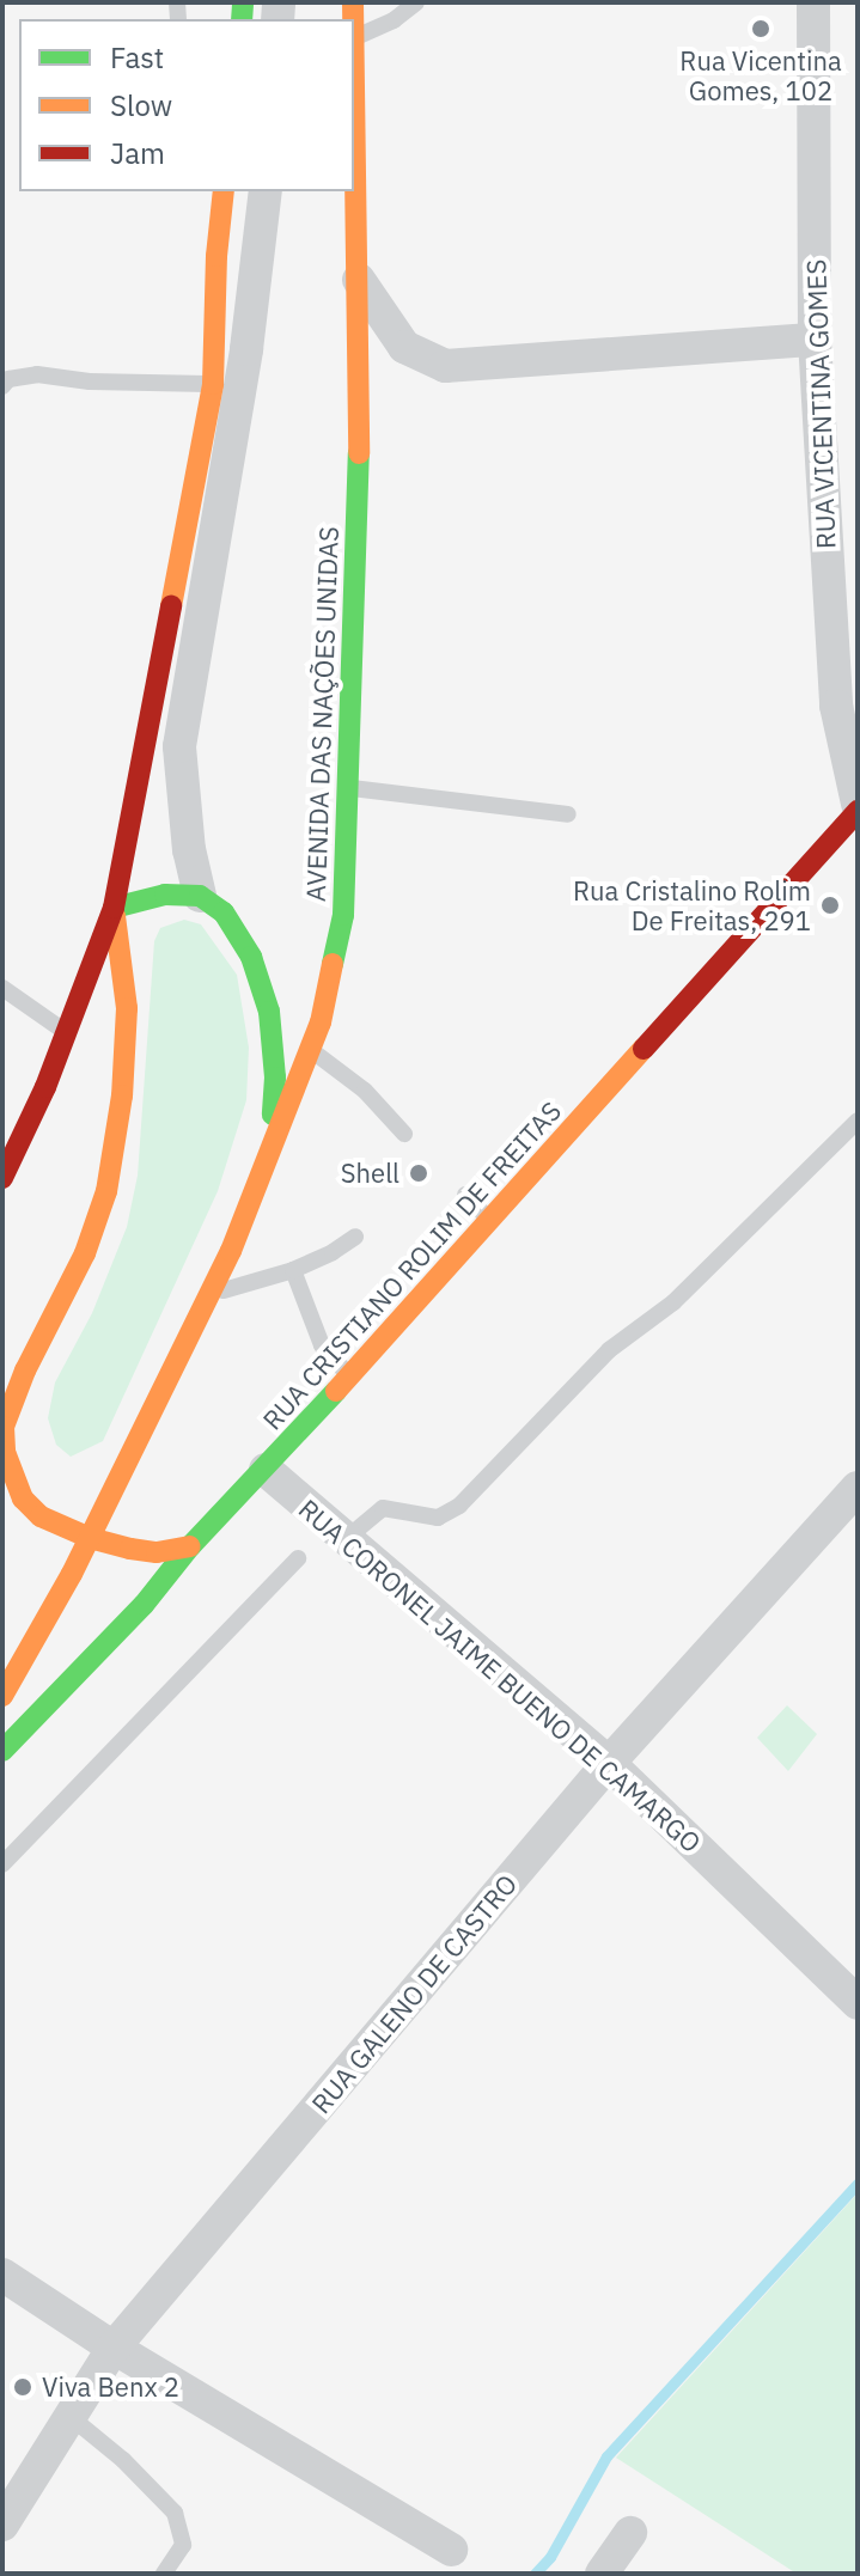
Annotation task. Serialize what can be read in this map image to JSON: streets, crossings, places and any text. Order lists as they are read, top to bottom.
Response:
{
  "streets": {
    "main road": ["AVENIDA DAS NAÇÕES UNIDAS", "RUA CRISTIANO ROLIM DE FREITAS"],
    "street": ["RUA VICENTINA GOMES", "RUA CORONEL JAIME BUENO DE CAMARGO", "RUA GALENO DE CASTRO"]
  },
  "crossings": [
    ["RUA CRISTIANO ROLIM DE FREITAS", "RUA CORONEL JAIME BUENO DE CAMARGO"],
    ["RUA CORONEL JAIME BUENO DE CAMARGO", "RUA GALENO DE CASTRO"]
  ],
  "places": [
    "Rua Vicentina Gomes, 102",
    "Rua Cristalino Rolim De Freitas, 291",
    "Shell",
    "Viva Benx 2"
  ],
  "legend": ["Fast", "Slow", "Jam"]
}
